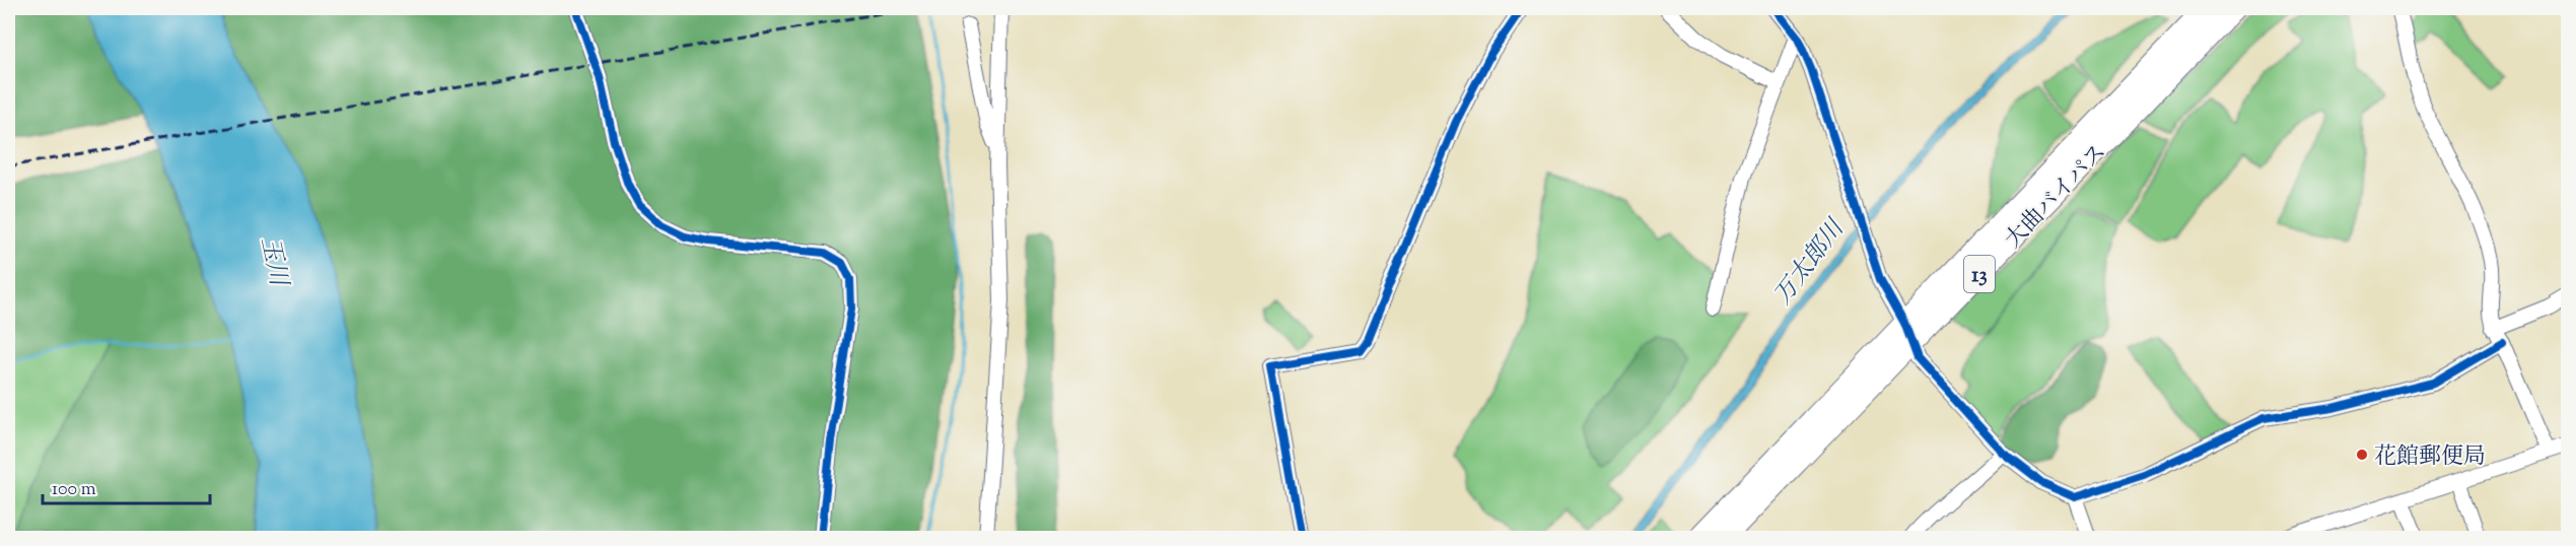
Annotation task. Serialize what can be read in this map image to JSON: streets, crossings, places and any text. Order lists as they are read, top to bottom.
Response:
{
  "streets": {
    "highway": ["大曲バイパス", "13"]
  },
  "water": ["玉川", "万太郎川"],
  "places": ["花館郵便局"],
  "scale_bar": "100 m"
}
